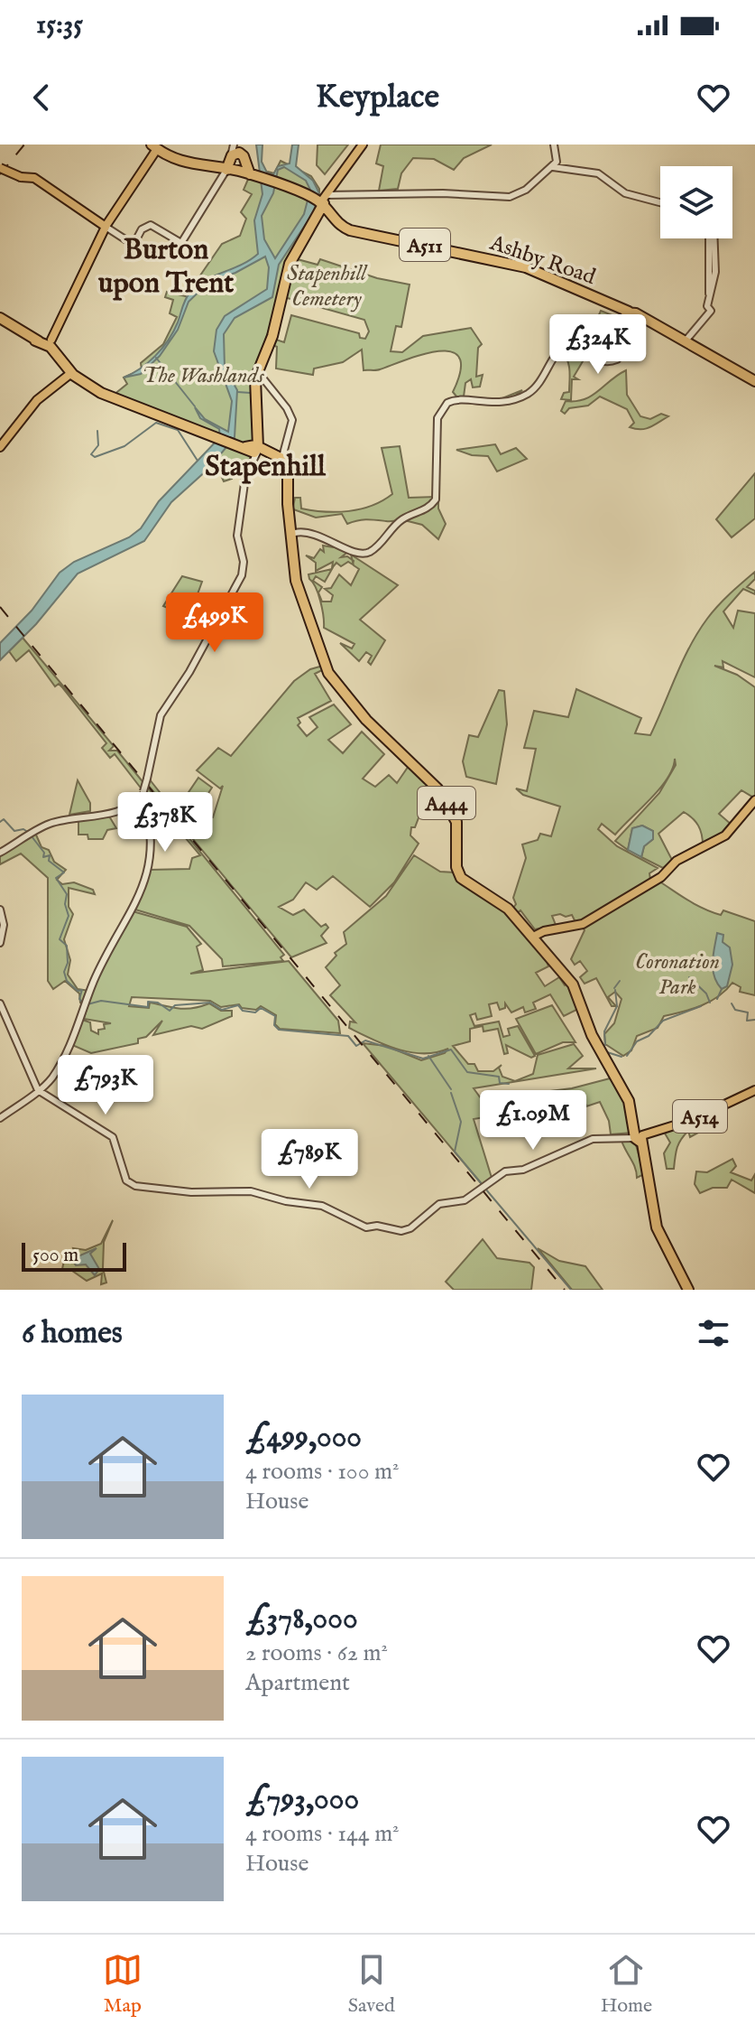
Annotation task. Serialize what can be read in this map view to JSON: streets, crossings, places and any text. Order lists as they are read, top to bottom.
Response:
{
  "streets": {
    "highway": ["A511", "Ashby Road", "A444"],
    "main road": ["A514"]
  },
  "crossings": [
    ["A511", "Ashby Road"],
    ["A444", "A514"]
  ],
  "districts": ["Burton upon Trent", "Stapenhill"],
  "parks": ["Stapenhill Cemetery", "The Washlands", "Coronation Park"],
  "scale_bar": "500 m",
  "page": {
    "status": "15:35",
    "header": "Keyplace",
    "price": [
      "£324K",
      "£499K",
      "£378K",
      "£793K",
      "£1.09M",
      "£789K"
    ],
    "scale": "500 m",
    "heading": "6 homes",
    "list": [
      {
        "name": "£499,000",
        "note": "4 rooms · 100 m² · House"
      },
      {
        "name": "£378,000",
        "note": "2 rooms · 62 m² · Apartment"
      },
      {
        "name": "£793,000",
        "note": "4 rooms · 144 m² · House"
      }
    ],
    "tabs": ["Map", "Saved", "Home"]
  }
}
